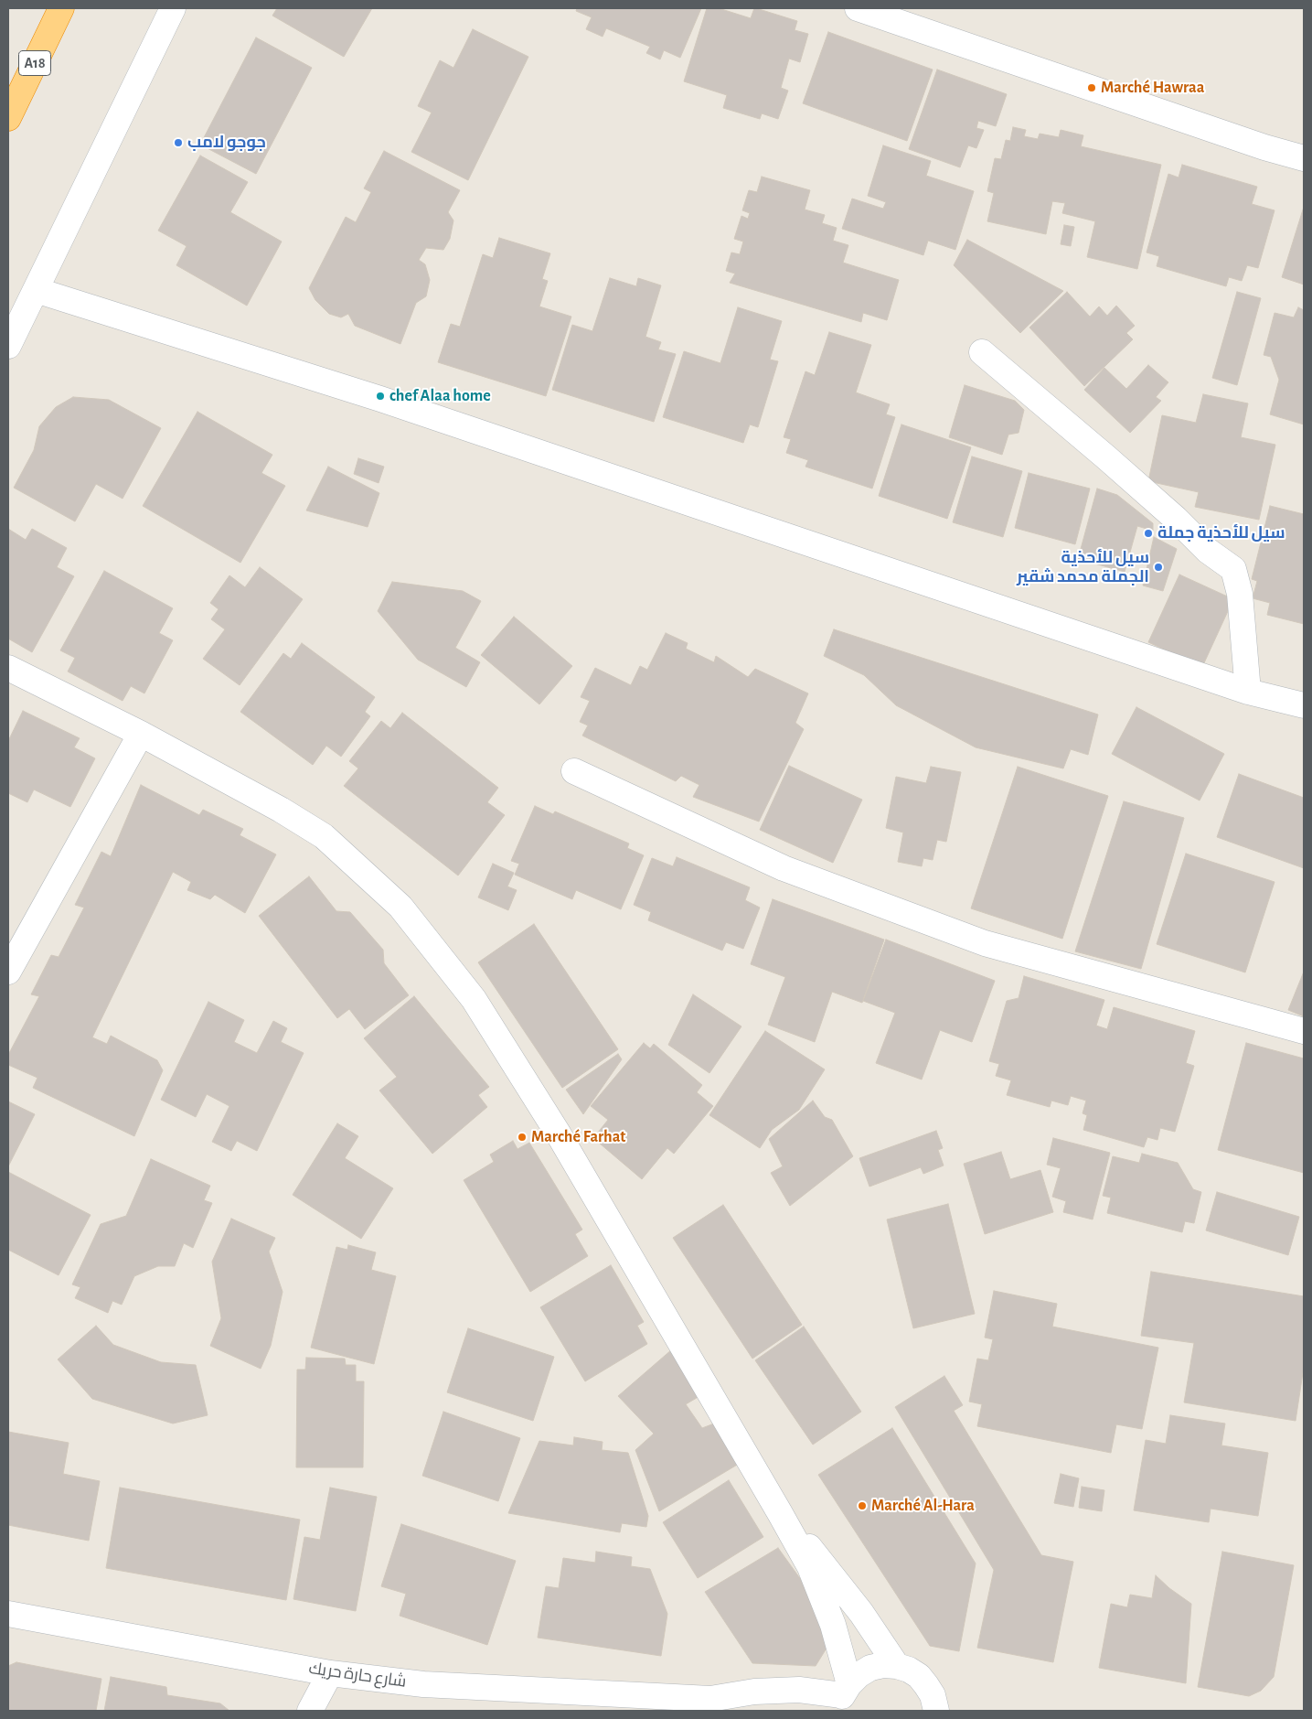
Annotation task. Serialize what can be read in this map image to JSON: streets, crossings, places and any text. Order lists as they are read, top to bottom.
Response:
{
  "streets": {
    "highway": ["A18"],
    "street": ["شارع حارة حريك"]
  },
  "places": [
    "Marché Hawraa",
    "جوجو لامب",
    "chef Alaa home",
    "سيل للأحذية جملة",
    "سيل للأحذية الجملة محمد شقير",
    "Marché Farhat",
    "Marché Al-Hara"
  ]
}
